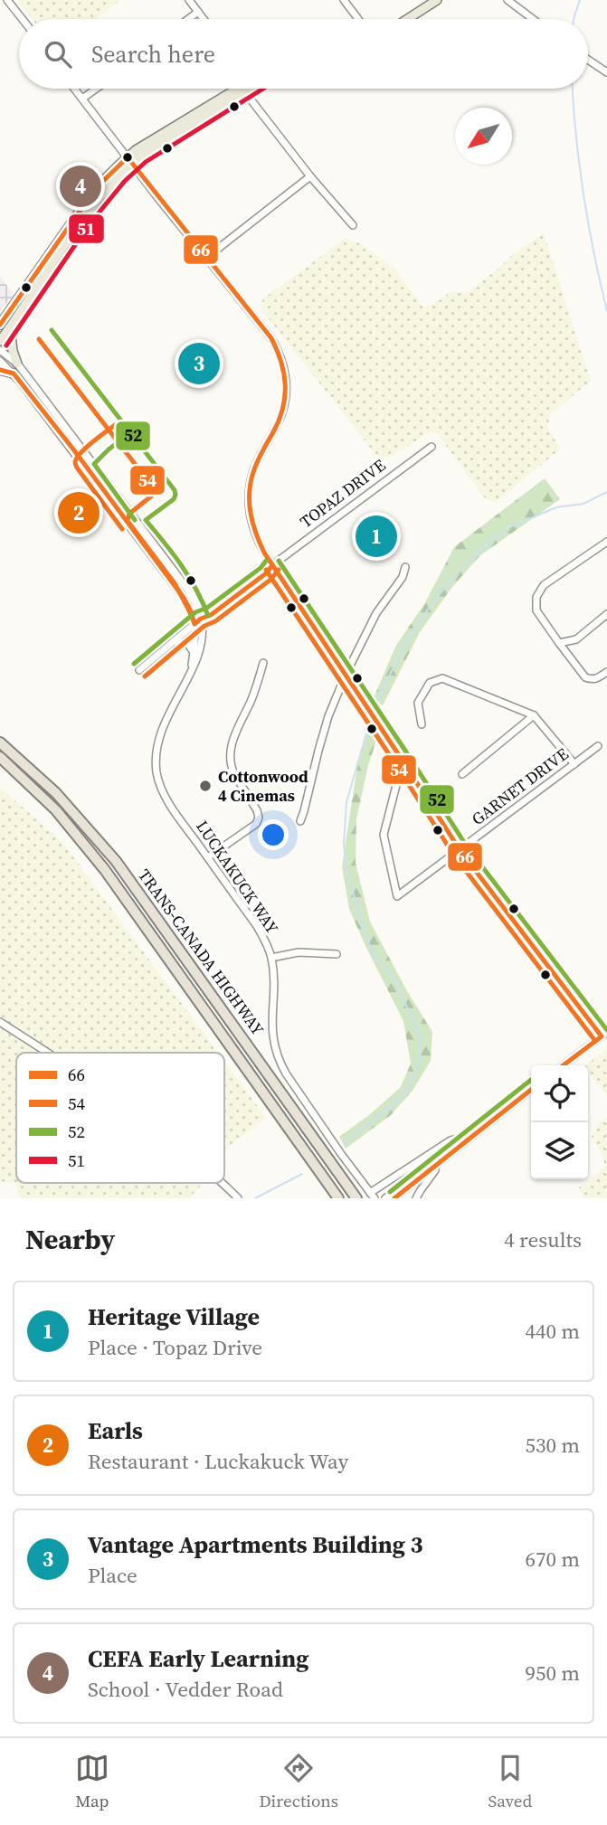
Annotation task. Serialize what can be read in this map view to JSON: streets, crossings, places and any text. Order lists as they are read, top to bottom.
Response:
{
  "streets": {
    "highway": ["TRANS-CANADA HIGHWAY"],
    "street": ["TOPAZ DRIVE", "GARNET DRIVE", "LUCKAKUCK WAY"]
  },
  "crossings": [
    ["TOPAZ DRIVE", "LUCKAKUCK WAY"]
  ],
  "places": ["Cottonwood 4 Cinemas"],
  "lines": [
    "transit line 51",
    "transit line 66",
    "transit line 52",
    "transit line 54"
  ],
  "legend": [
    "66",
    "54",
    "52",
    "51"
  ],
  "north": "bottom left",
  "page": {
    "search": "Search here",
    "pins": [
      "4",
      "3",
      "2",
      "1"
    ],
    "heading": ["Nearby", "4 results"],
    "list": [
      {
        "mark": "1",
        "name": "Heritage Village",
        "note": "Place · Topaz Drive",
        "value": "440 m"
      },
      {
        "mark": "2",
        "name": "Earls",
        "note": "Restaurant · Luckakuck Way",
        "value": "530 m"
      },
      {
        "mark": "3",
        "name": "Vantage Apartments Building 3",
        "note": "Place",
        "value": "670 m"
      },
      {
        "mark": "4",
        "name": "CEFA Early Learning",
        "note": "School · Vedder Road",
        "value": "950 m"
      }
    ],
    "nav": ["Map", "Directions", "Saved"]
  }
}
